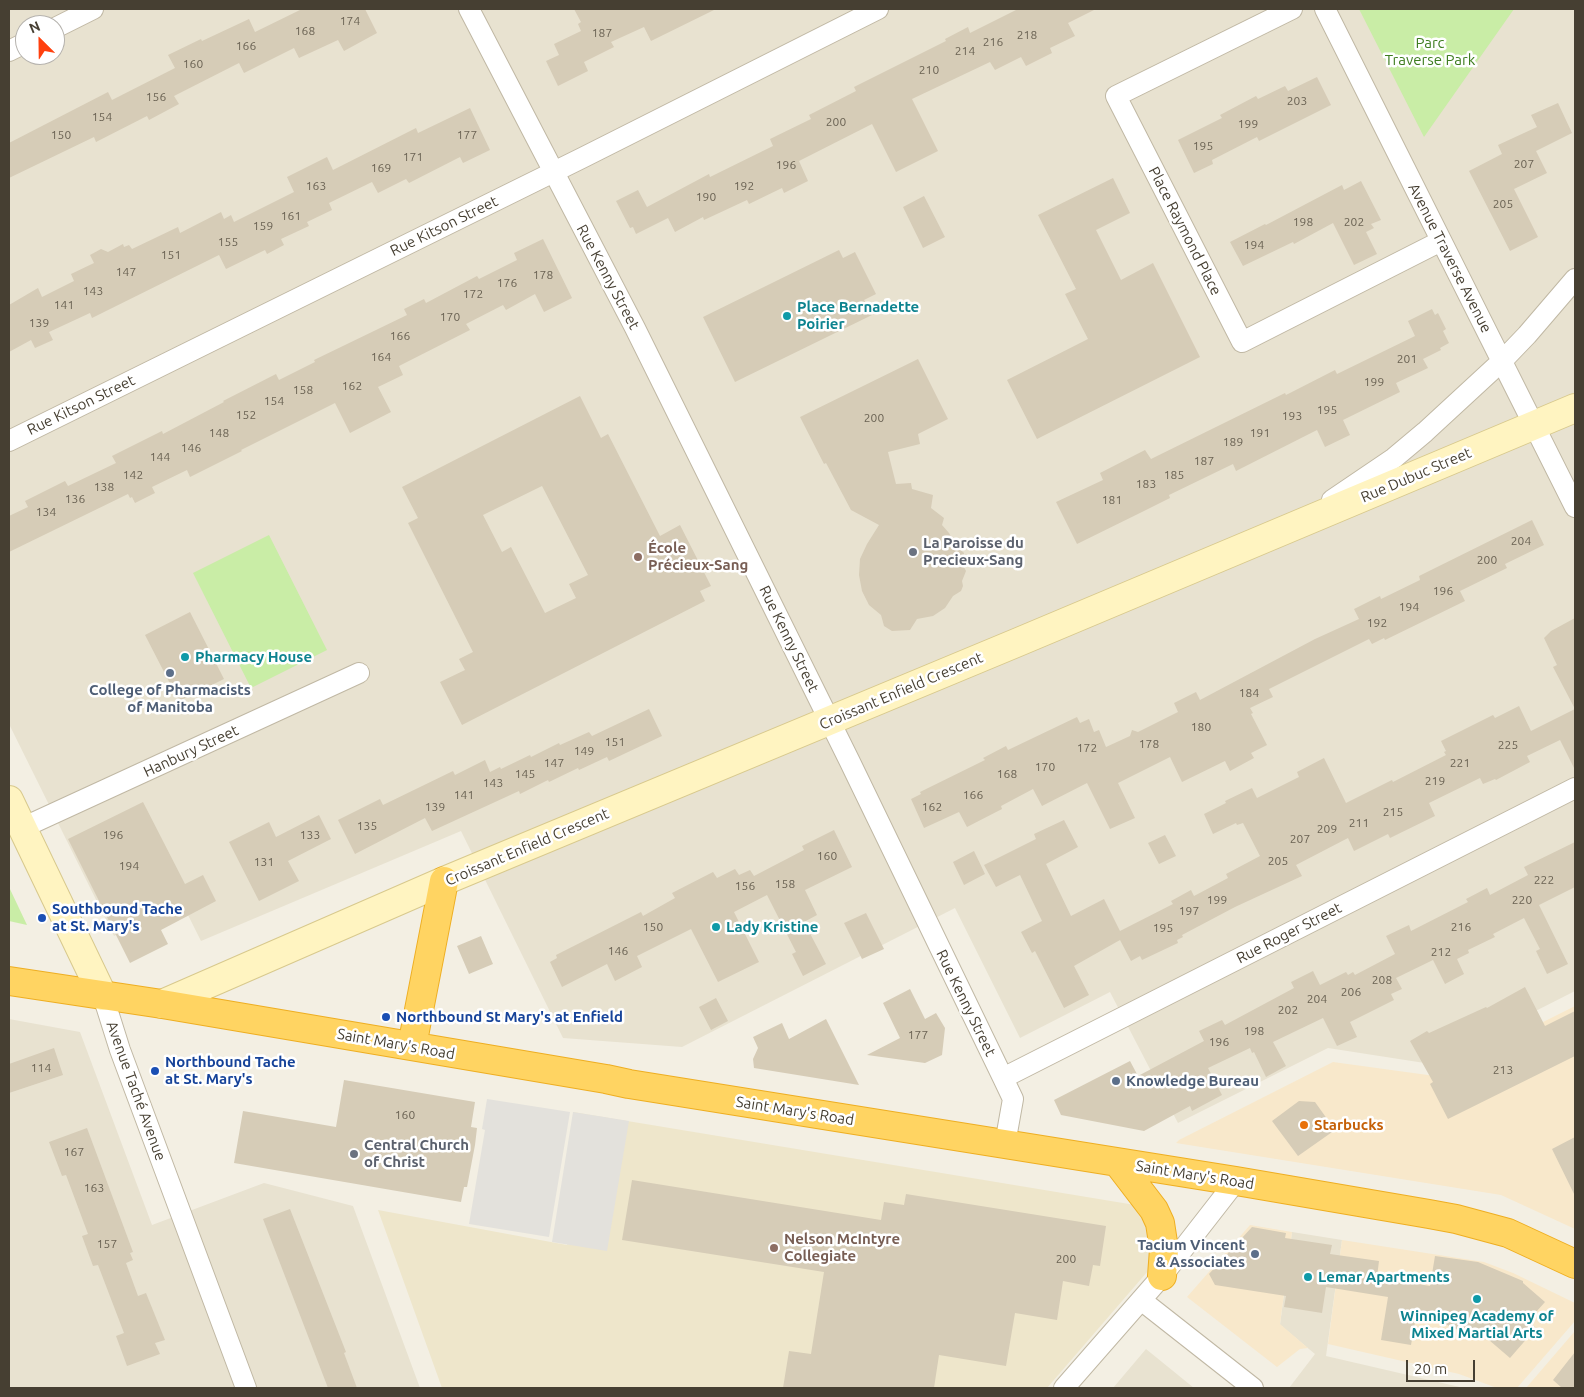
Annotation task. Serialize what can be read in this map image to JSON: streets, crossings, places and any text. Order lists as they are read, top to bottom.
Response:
{
  "streets": {
    "highway": ["Saint Mary's Road"],
    "street": [
      "Rue Kitson Street",
      "Place Raymond Place",
      "Avenue Traverse Avenue",
      "Rue Kenny Street",
      "Rue Dubuc Street",
      "Croissant Enfield Crescent",
      "Hanbury Street",
      "Rue Roger Street",
      "Avenue Taché Avenue"
    ]
  },
  "crossings": [
    ["Rue Kitson Street", "Rue Kenny Street"],
    ["Place Raymond Place", "Avenue Traverse Avenue"],
    ["Avenue Traverse Avenue", "Rue Dubuc Street"],
    ["Avenue Traverse Avenue", "Croissant Enfield Crescent"],
    ["Rue Kenny Street", "Croissant Enfield Crescent"],
    ["Rue Kenny Street", "Rue Roger Street"],
    ["Rue Kenny Street", "Saint Mary's Road"],
    ["Rue Dubuc Street", "Croissant Enfield Crescent"],
    ["Croissant Enfield Crescent", "Saint Mary's Road"],
    ["Hanbury Street", "Avenue Taché Avenue"],
    ["Saint Mary's Road", "Avenue Taché Avenue"]
  ],
  "parks": ["Parc Traverse Park"],
  "places": [
    "Place Bernadette Poirier",
    "La Paroisse du Precieux-Sang",
    "École Précieux-Sang",
    "Pharmacy House",
    "College of Pharmacists of Manitoba",
    "Southbound Tache at St. Mary's",
    "Lady Kristine",
    "Northbound St Mary's at Enfield",
    "Northbound Tache at St. Mary's",
    "Knowledge Bureau",
    "Starbucks",
    "Central Church of Christ",
    "Nelson McIntyre Collegiate",
    "Tacium Vincent & Associates",
    "Lemar Apartments",
    "Winnipeg Academy of Mixed Martial Arts"
  ],
  "house_numbers": [
    "174",
    "168",
    "187",
    "218",
    "216",
    "166",
    "214",
    "160",
    "210",
    "156",
    "203",
    "154",
    "200",
    "199",
    "150",
    "177",
    "195",
    "171",
    "207",
    "196",
    "169",
    "163",
    "192",
    "190",
    "205",
    "161",
    "198",
    "202",
    "159",
    "155",
    "194",
    "151",
    "147",
    "178",
    "176",
    "143",
    "172",
    "141",
    "170",
    "139",
    "166",
    "164",
    "201",
    "199",
    "162",
    "158",
    "154",
    "195",
    "152",
    "193",
    "200",
    "148",
    "191",
    "189",
    "146",
    "144",
    "187",
    "142",
    "185",
    "183",
    "138",
    "136",
    "181",
    "134",
    "204",
    "200",
    "196",
    "194",
    "192",
    "184",
    "180",
    "151",
    "178",
    "225",
    "172",
    "149",
    "147",
    "221",
    "170",
    "145",
    "168",
    "219",
    "143",
    "141",
    "166",
    "139",
    "162",
    "215",
    "211",
    "135",
    "209",
    "196",
    "133",
    "207",
    "160",
    "205",
    "131",
    "194",
    "222",
    "158",
    "156",
    "199",
    "220",
    "197",
    "150",
    "216",
    "195",
    "146",
    "212",
    "208",
    "206",
    "204",
    "202",
    "198",
    "177",
    "196",
    "114",
    "213",
    "160",
    "167",
    "163",
    "157",
    "200"
  ],
  "scale_bar": "20 m",
  "north": "top left"
}
